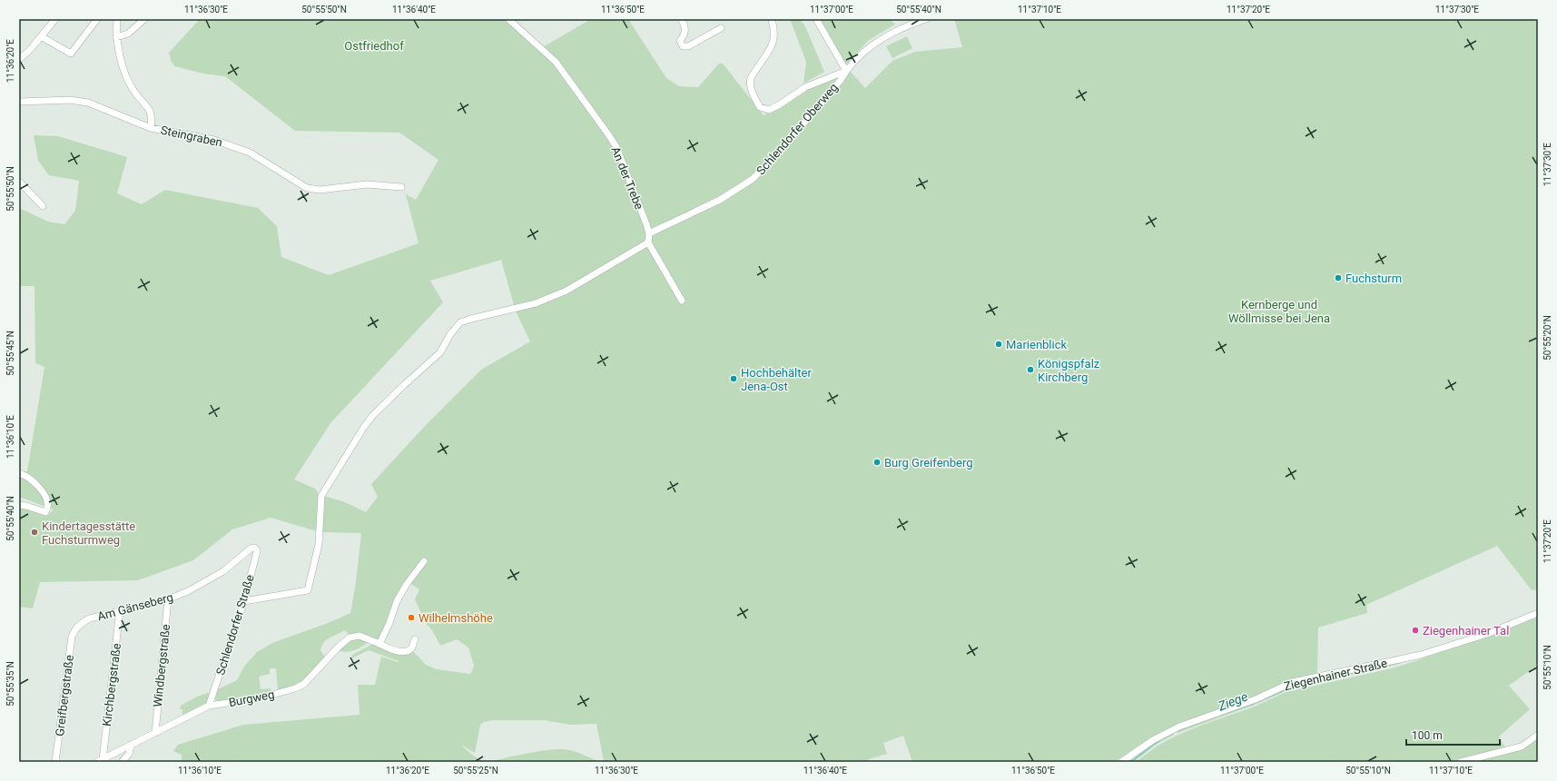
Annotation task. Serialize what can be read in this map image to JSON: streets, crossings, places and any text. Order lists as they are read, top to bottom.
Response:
{
  "streets": {
    "street": [
      "Schlendorfer Oberweg",
      "Steingraben",
      "An der Trebe",
      "Am Gänseberg",
      "Schlendorfer Straße",
      "Windbergstraße",
      "Ziegenhainer Straße",
      "Kirchbergstraße",
      "Greifbergstraße",
      "Burgweg"
    ]
  },
  "crossings": [
    ["Schlendorfer Oberweg", "An der Trebe"],
    ["Am Gänseberg", "Schlendorfer Straße"],
    ["Am Gänseberg", "Windbergstraße"],
    ["Am Gänseberg", "Kirchbergstraße"],
    ["Am Gänseberg", "Greifbergstraße"],
    ["Schlendorfer Straße", "Burgweg"],
    ["Windbergstraße", "Burgweg"],
    ["Kirchbergstraße", "Burgweg"]
  ],
  "water": ["Ziege"],
  "parks": ["Ostfriedhof", "Kernberge und Wöllmisse bei Jena"],
  "places": [
    "Fuchsturm",
    "Marienblick",
    "Königspfalz Kirchberg",
    "Hochbehälter Jena-Ost",
    "Burg Greifenberg",
    "Kindertagesstätte Fuchsturmweg",
    "Wilhelmshöhe",
    "Ziegenhainer Tal"
  ],
  "scale_bar": "100 m",
  "coordinates": [
    "11°36'30\"E",
    "50°55'50\"N",
    "11°36'40\"E",
    "11°36'50\"E",
    "11°37'00\"E",
    "50°55'40\"N",
    "11°37'10\"E",
    "11°37'20\"E",
    "11°37'30\"E",
    "11°36'20\"E",
    "50°55'20\"N",
    "50°55'45\"N",
    "11°36'10\"E",
    "50°55'10\"N",
    "50°55'35\"N",
    "50°55'25\"N"
  ]
}
